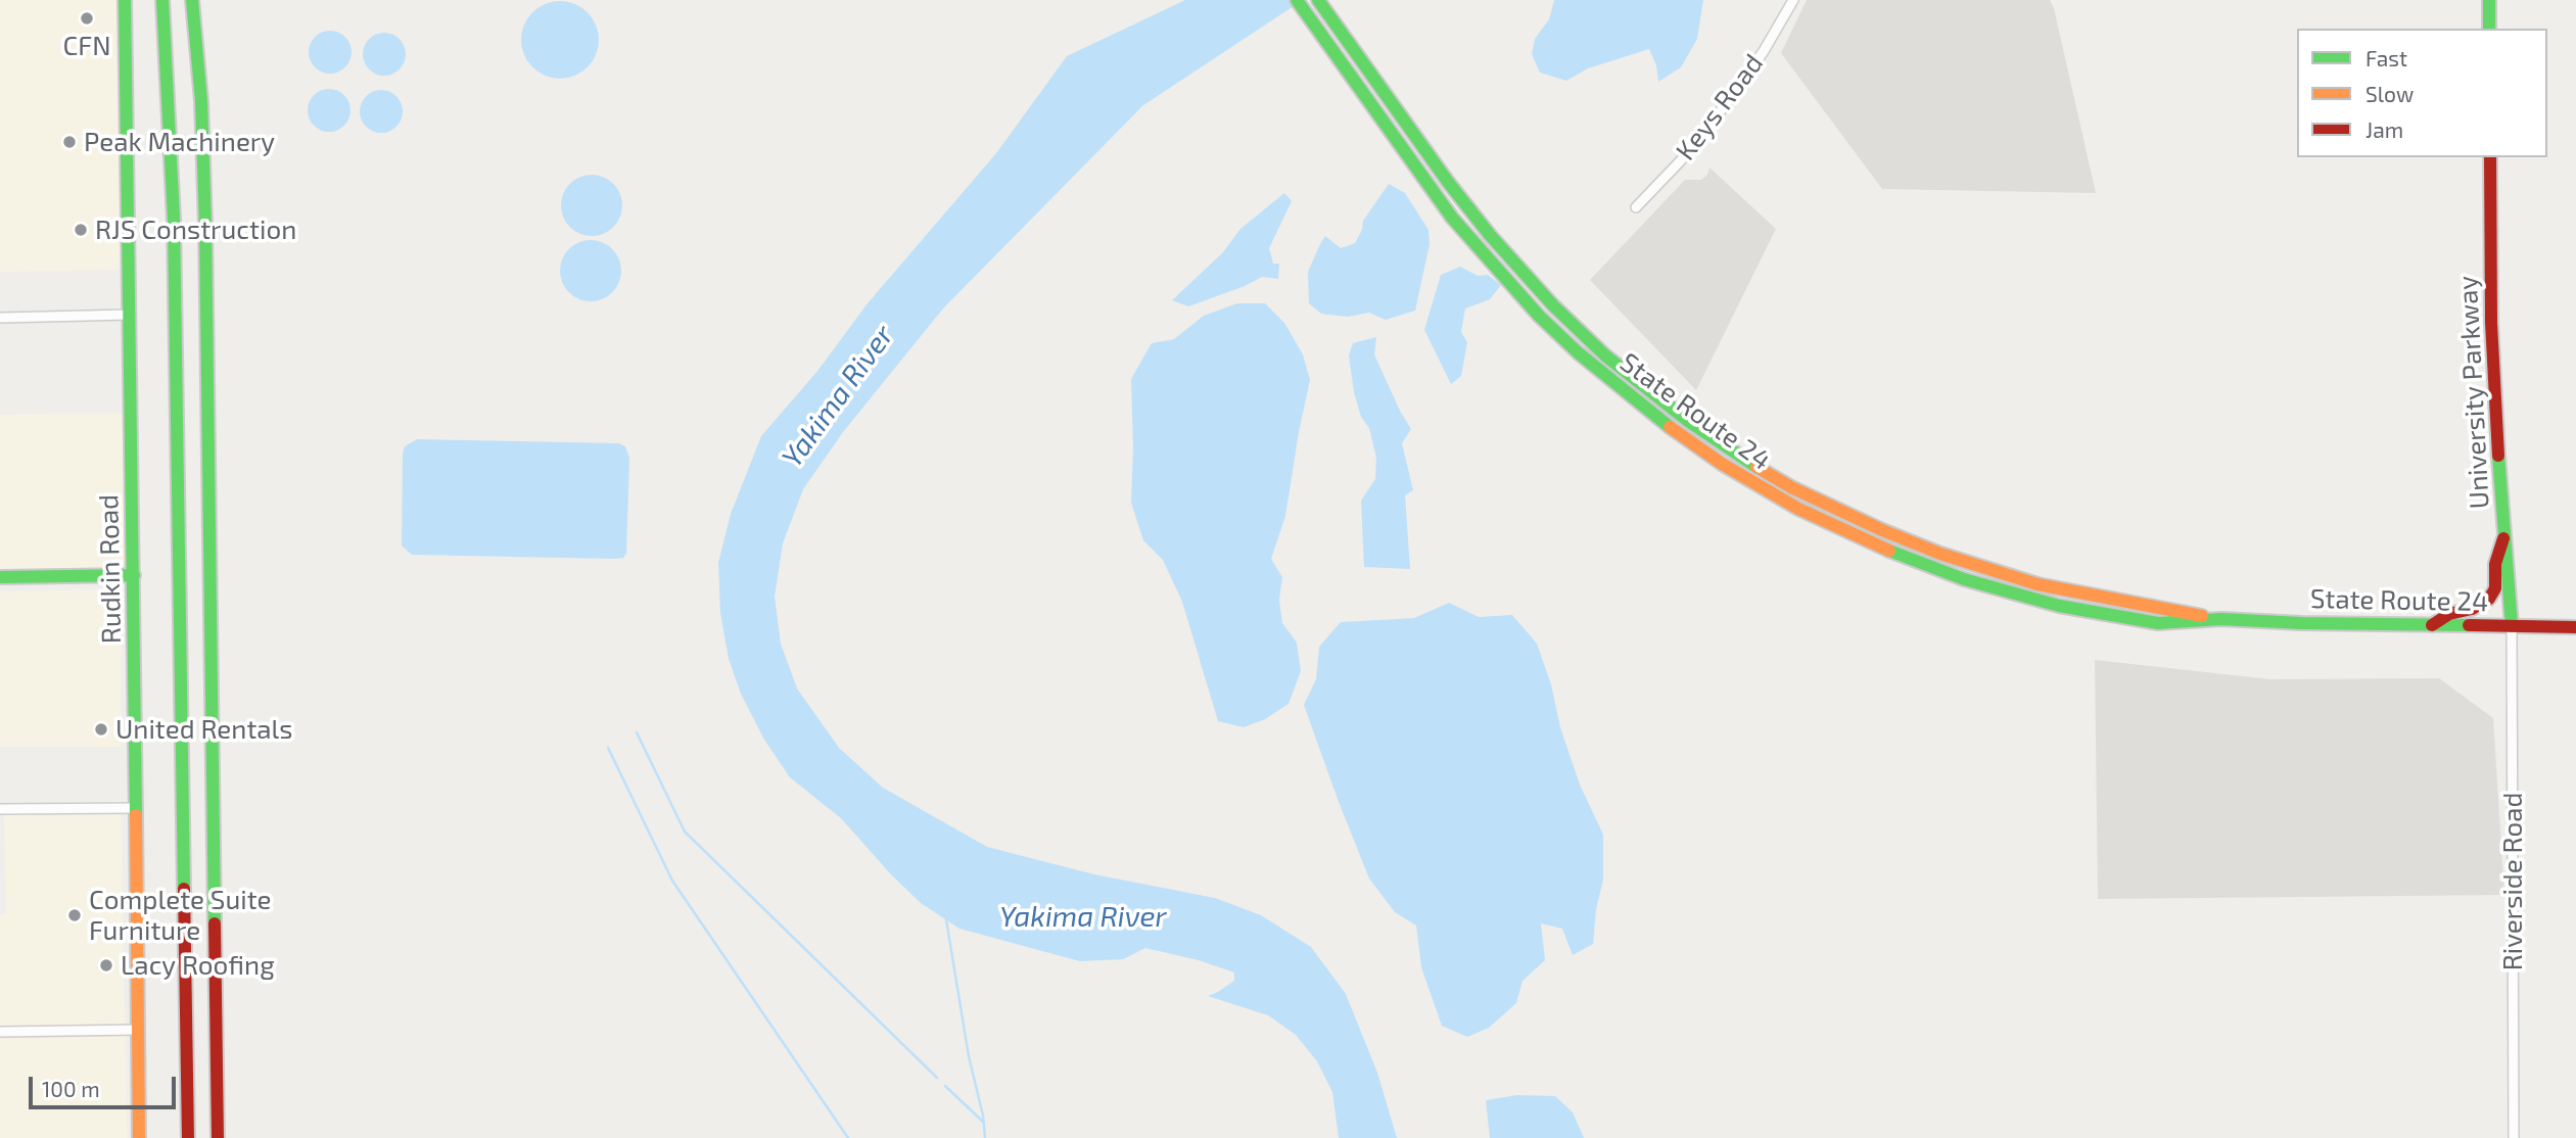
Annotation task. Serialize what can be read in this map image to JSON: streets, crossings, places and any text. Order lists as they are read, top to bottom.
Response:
{
  "streets": {
    "main road": ["University Parkway", "State Route 24", "Rudkin Road"],
    "street": ["Keys Road", "Riverside Road"]
  },
  "crossings": [
    ["University Parkway", "State Route 24"],
    ["University Parkway", "Riverside Road"],
    ["State Route 24", "Riverside Road"]
  ],
  "water": ["Yakima River"],
  "places": [
    "CFN",
    "Peak Machinery",
    "RJS Construction",
    "United Rentals",
    "Complete Suite Furniture",
    "Lacy Roofing"
  ],
  "legend": ["Fast", "Slow", "Jam"],
  "scale_bar": "100 m"
}
